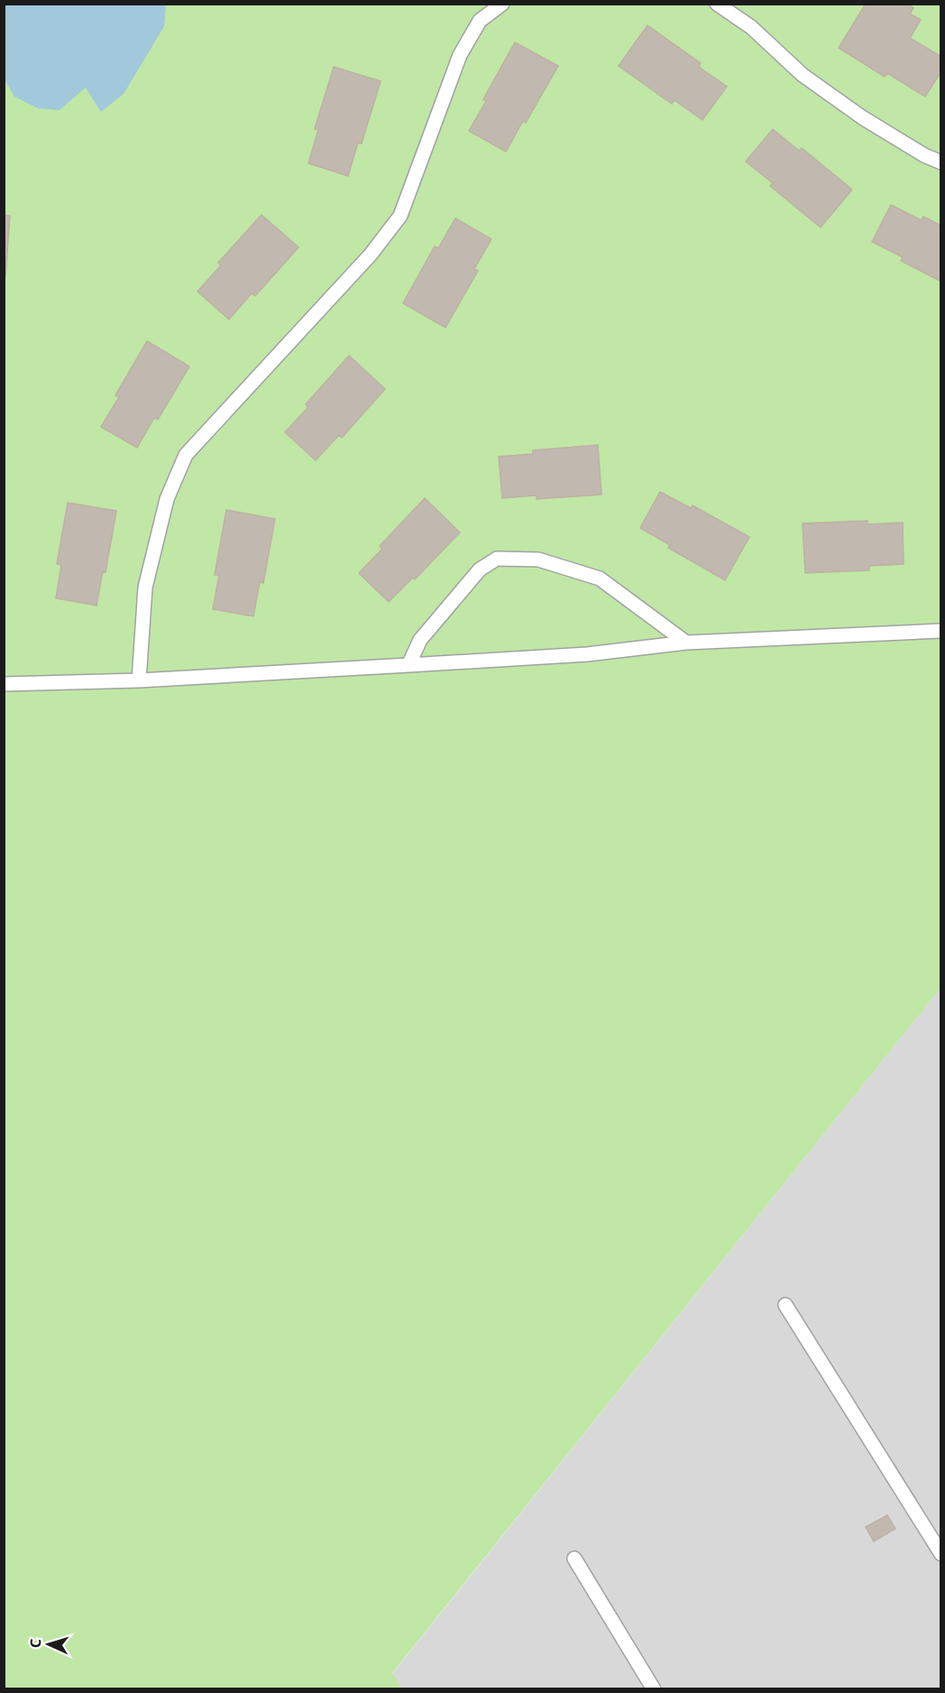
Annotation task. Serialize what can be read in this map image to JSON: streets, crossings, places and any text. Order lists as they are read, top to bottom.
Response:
{
  "north": "left"
}
